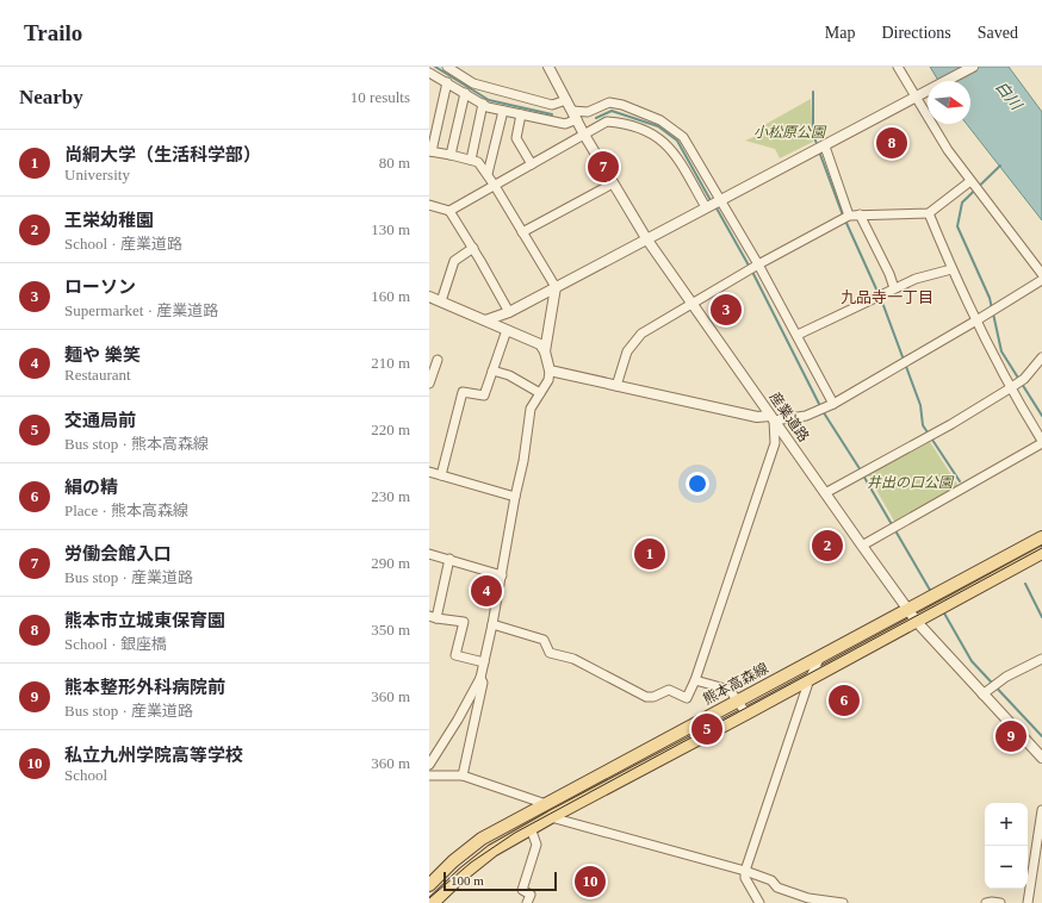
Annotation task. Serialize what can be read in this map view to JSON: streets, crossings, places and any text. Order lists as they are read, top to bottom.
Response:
{
  "streets": {
    "main road": ["熊本高森線"],
    "street": ["産業道路"]
  },
  "crossings": [
    ["産業道路", "熊本高森線"]
  ],
  "districts": ["九品寺一丁目"],
  "water": ["白川"],
  "parks": ["小松原公園", "井出の口公園"],
  "scale_bar": "100 m",
  "north": "right",
  "page": {
    "header": "Trailo",
    "nav": ["Map", "Directions", "Saved"],
    "heading": ["Nearby", "10 results"],
    "pins": [
      "8",
      "7",
      "3",
      "2",
      "1",
      "4",
      "6",
      "5",
      "9",
      "10"
    ],
    "list": [
      {
        "mark": "1",
        "name": "尚絅大学（生活科学部）",
        "note": "University",
        "value": "80 m"
      },
      {
        "mark": "2",
        "name": "王栄幼稚園",
        "note": "School · 産業道路",
        "value": "130 m"
      },
      {
        "mark": "3",
        "name": "ローソン",
        "note": "Supermarket · 産業道路",
        "value": "160 m"
      },
      {
        "mark": "4",
        "name": "麺や 樂笑",
        "note": "Restaurant",
        "value": "210 m"
      },
      {
        "mark": "5",
        "name": "交通局前",
        "note": "Bus stop · 熊本高森線",
        "value": "220 m"
      },
      {
        "mark": "6",
        "name": "絹の精",
        "note": "Place · 熊本高森線",
        "value": "230 m"
      },
      {
        "mark": "7",
        "name": "労働会館入口",
        "note": "Bus stop · 産業道路",
        "value": "290 m"
      },
      {
        "mark": "8",
        "name": "熊本市立城東保育園",
        "note": "School · 銀座橋",
        "value": "350 m"
      },
      {
        "mark": "9",
        "name": "熊本整形外科病院前",
        "note": "Bus stop · 産業道路",
        "value": "360 m"
      },
      {
        "mark": "10",
        "name": "私立九州学院高等学校",
        "note": "School",
        "value": "360 m"
      }
    ],
    "map_buttons": ["+", "−"],
    "scale": "100 m"
  }
}
